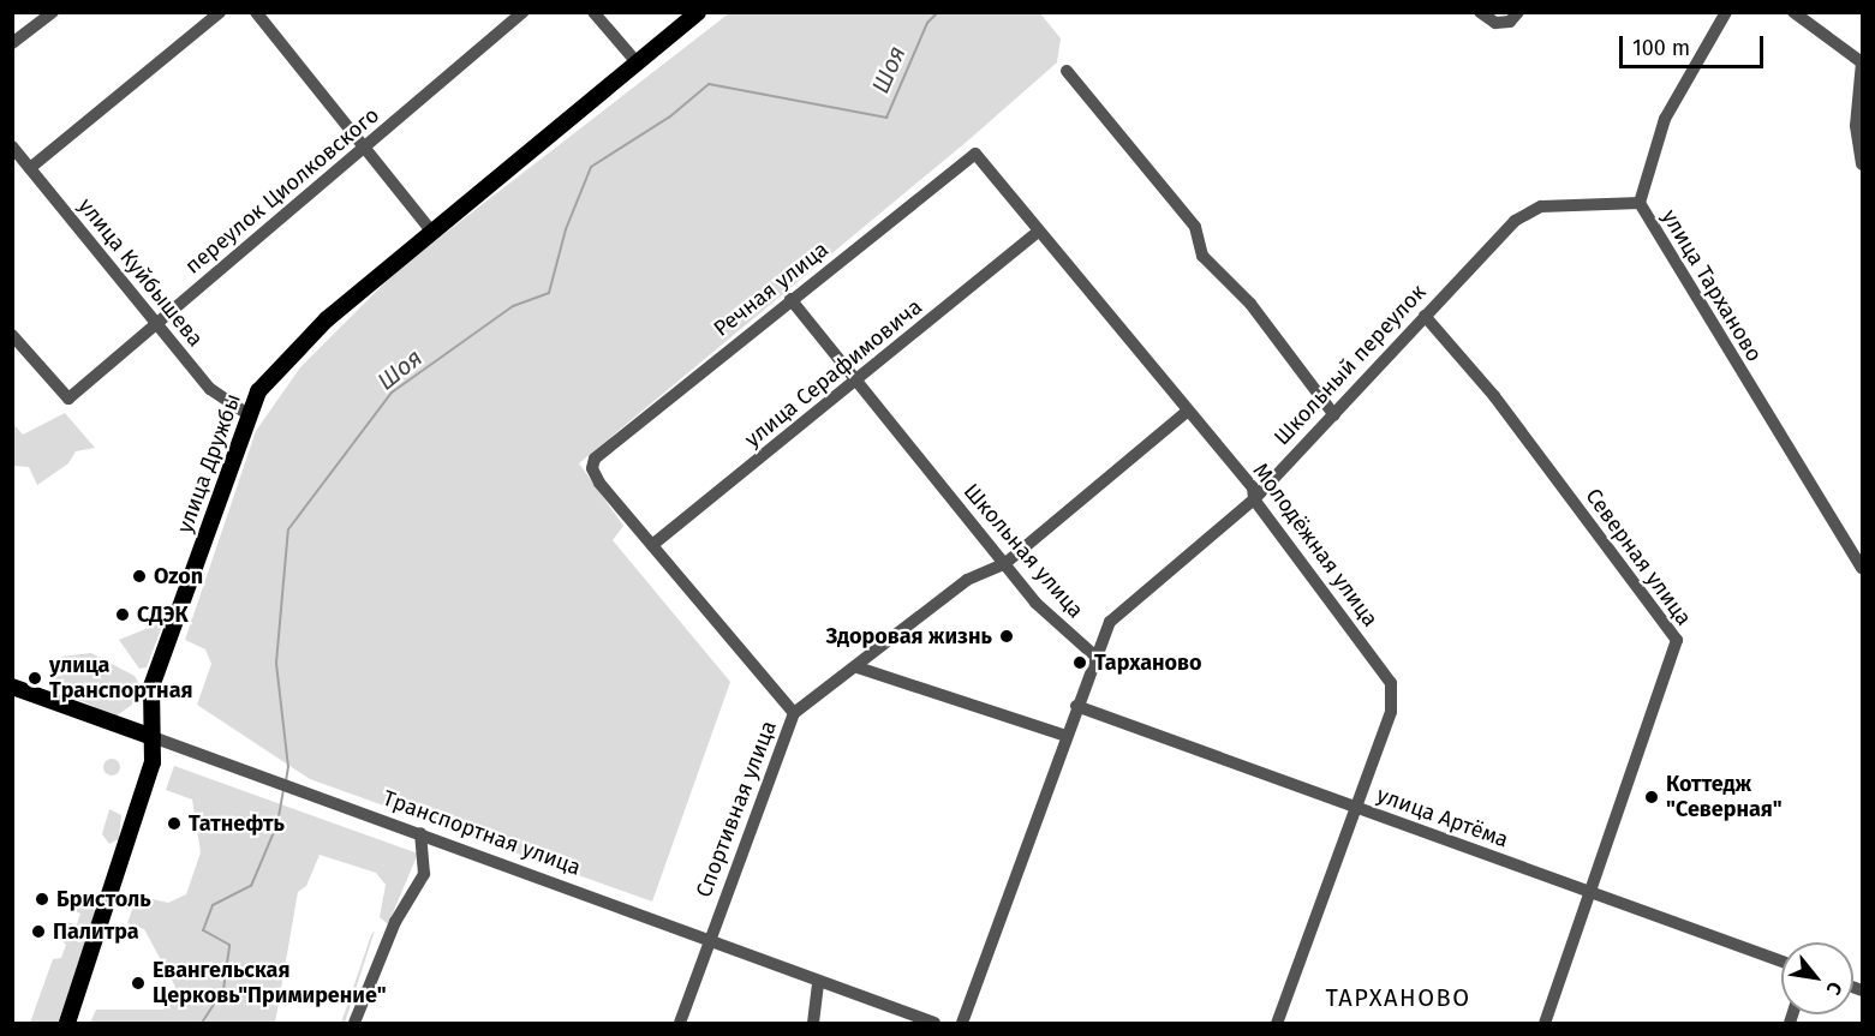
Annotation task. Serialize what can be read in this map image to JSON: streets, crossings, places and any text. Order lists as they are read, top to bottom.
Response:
{
  "streets": {
    "main road": ["улица Дружбы", "Транспортная улица"],
    "street": [
      "переулок Циолковского",
      "улица Куйбышева",
      "улица Тарханово",
      "Речная улица",
      "Школьный переулок",
      "улица Серафимовича",
      "Молодёжная улица",
      "Школьная улица",
      "Северная улица",
      "Спортивная улица",
      "улица Артёма"
    ]
  },
  "crossings": [
    ["переулок Циолковского", "улица Куйбышева"],
    ["улица Куйбышева", "улица Дружбы"],
    ["улица Тарханово", "Школьный переулок"],
    ["Речная улица", "Молодёжная улица"],
    ["Речная улица", "Школьная улица"],
    ["Речная улица", "Спортивная улица"],
    ["Школьный переулок", "Молодёжная улица"],
    ["Школьный переулок", "Школьная улица"],
    ["Школьный переулок", "Северная улица"],
    ["улица Серафимовича", "Молодёжная улица"],
    ["улица Серафимовича", "Школьная улица"],
    ["улица Серафимовича", "Спортивная улица"],
    ["улица Дружбы", "Транспортная улица"],
    ["Молодёжная улица", "улица Артёма"],
    ["Северная улица", "улица Артёма"],
    ["Спортивная улица", "Транспортная улица"]
  ],
  "districts": ["ТАРХАНОВО"],
  "water": ["Шоя"],
  "places": [
    "Ozon",
    "СДЭК",
    "Здоровая жизнь",
    "Тарханово",
    "улица Транспортная",
    "Коттедж \"Северная\"",
    "Татнефть",
    "Бристоль",
    "Палитра",
    "Евангельская Церковь\"Примирение\""
  ],
  "scale_bar": "100 m",
  "north": "bottom right"
}
